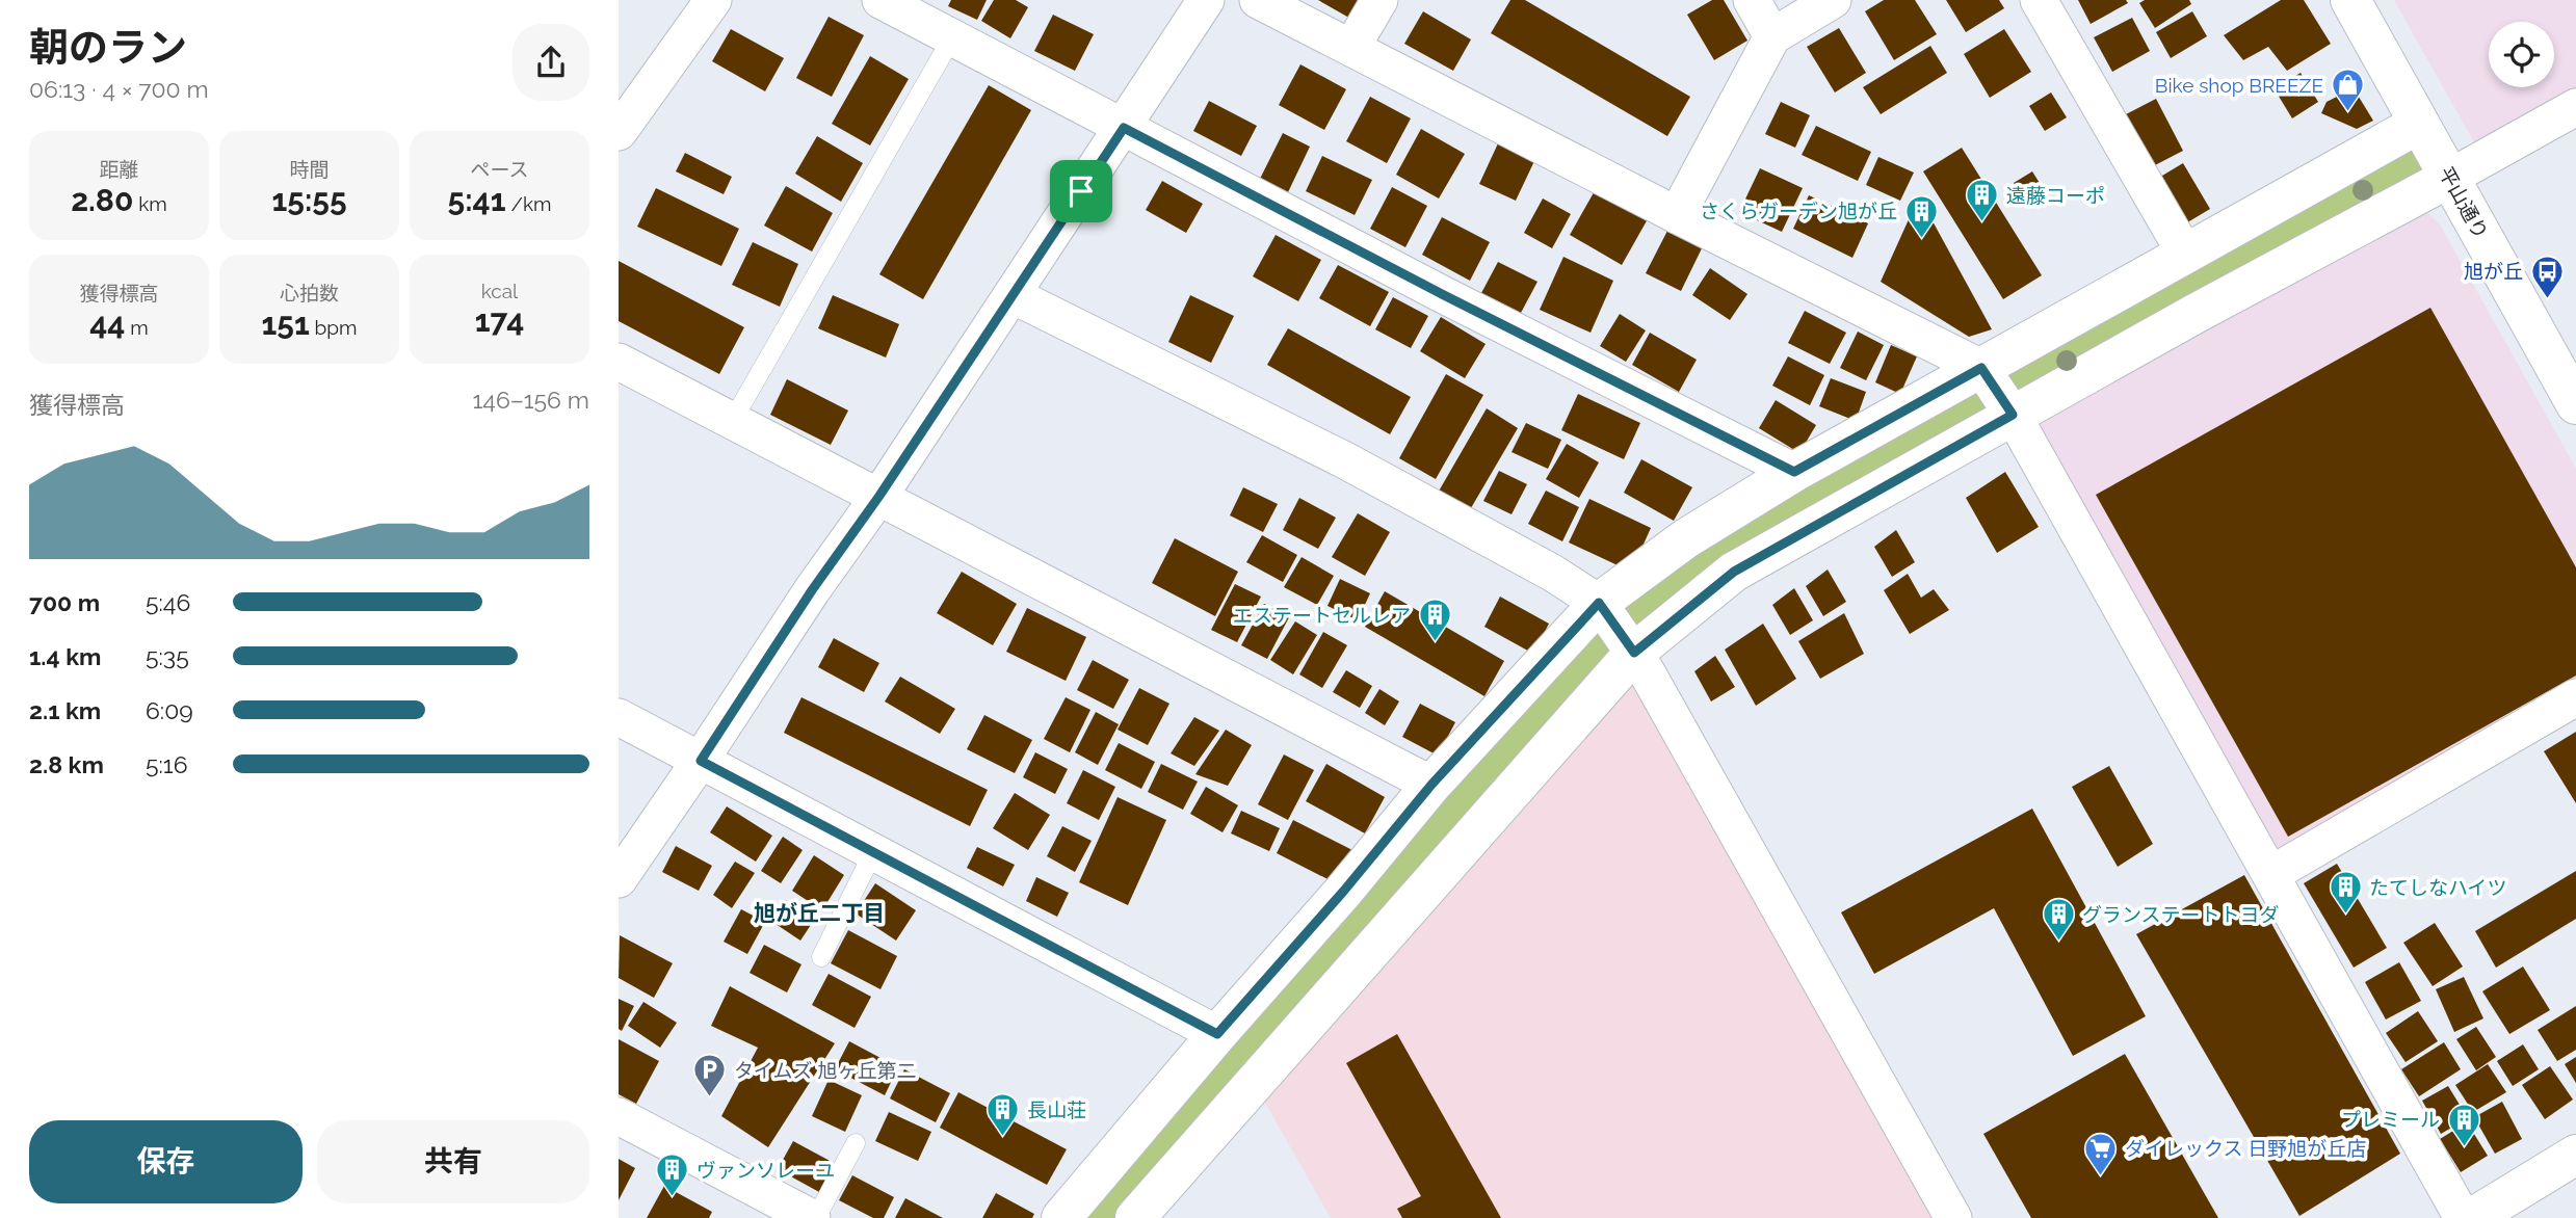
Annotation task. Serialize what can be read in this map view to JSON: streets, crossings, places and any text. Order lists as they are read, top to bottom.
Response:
{
  "streets": {
    "street": ["平山通り"]
  },
  "districts": ["旭が丘二丁目"],
  "places": {
    "shop": ["Bike shop BREEZE"],
    "building": [
      "遠藤コーポ",
      "さくらガーデン旭が丘",
      "エステートセルレア",
      "たてしなハイツ",
      "グランステートトヨダ",
      "長山荘",
      "プレミール",
      "ヴァンソレーユ"
    ],
    "bus stop": ["旭が丘"],
    "parking": ["タイムズ 旭ヶ丘第二"],
    "supermarket": ["ダイレックス 日野旭が丘店"]
  },
  "page": {
    "heading": ["朝のラン", "06:13 · 4 × 700 m"],
    "stats": [
      ["距離", "2.80 km"],
      ["時間", "15:55"],
      ["ペース", "5:41 /km"],
      ["獲得標高", "44 m"],
      ["心拍数", "151 bpm"],
      ["kcal", "174"]
    ],
    "chart": ["獲得標高", "146–156 m"],
    "list": [
      {
        "name": "700 m",
        "note": "5:46"
      },
      {
        "name": "1.4 km",
        "note": "5:35"
      },
      {
        "name": "2.1 km",
        "note": "6:09"
      },
      {
        "name": "2.8 km",
        "note": "5:16"
      }
    ],
    "buttons": ["保存", "共有"]
  }
}
